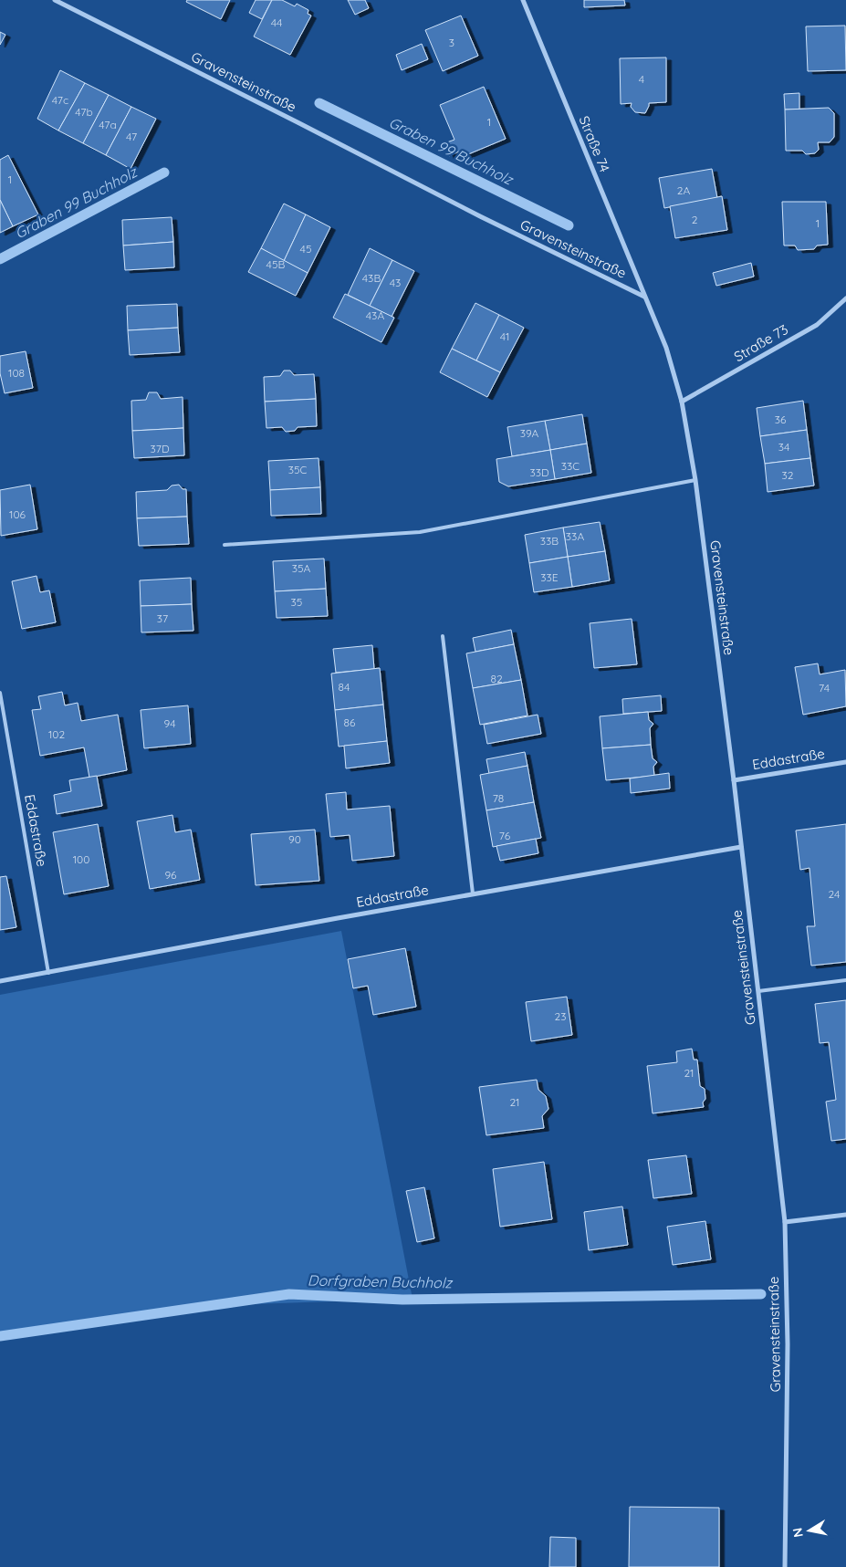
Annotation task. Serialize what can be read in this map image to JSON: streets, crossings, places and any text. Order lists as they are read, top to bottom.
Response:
{
  "streets": {
    "street": [
      "Gravensteinstraße",
      "Straße 74",
      "Straße 73",
      "Eddastraße"
    ]
  },
  "crossings": [
    ["Gravensteinstraße", "Straße 74"],
    ["Gravensteinstraße", "Straße 73"],
    ["Gravensteinstraße", "Eddastraße"]
  ],
  "water": ["Graben 99 Buchholz", "Dorfgraben Buchholz"],
  "house_numbers": [
    "44",
    "3",
    "4",
    "47c",
    "47b",
    "1",
    "47a",
    "47",
    "1",
    "2A",
    "2",
    "1",
    "45",
    "45B",
    "43B",
    "43",
    "43A",
    "41",
    "108",
    "36",
    "39A",
    "34",
    "37D",
    "33C",
    "35C",
    "33D",
    "32",
    "106",
    "33A",
    "33B",
    "35A",
    "33E",
    "35",
    "37",
    "82",
    "84",
    "74",
    "86",
    "94",
    "102",
    "78",
    "76",
    "90",
    "100",
    "96",
    "24",
    "23",
    "21",
    "21"
  ],
  "north": "left"
}
